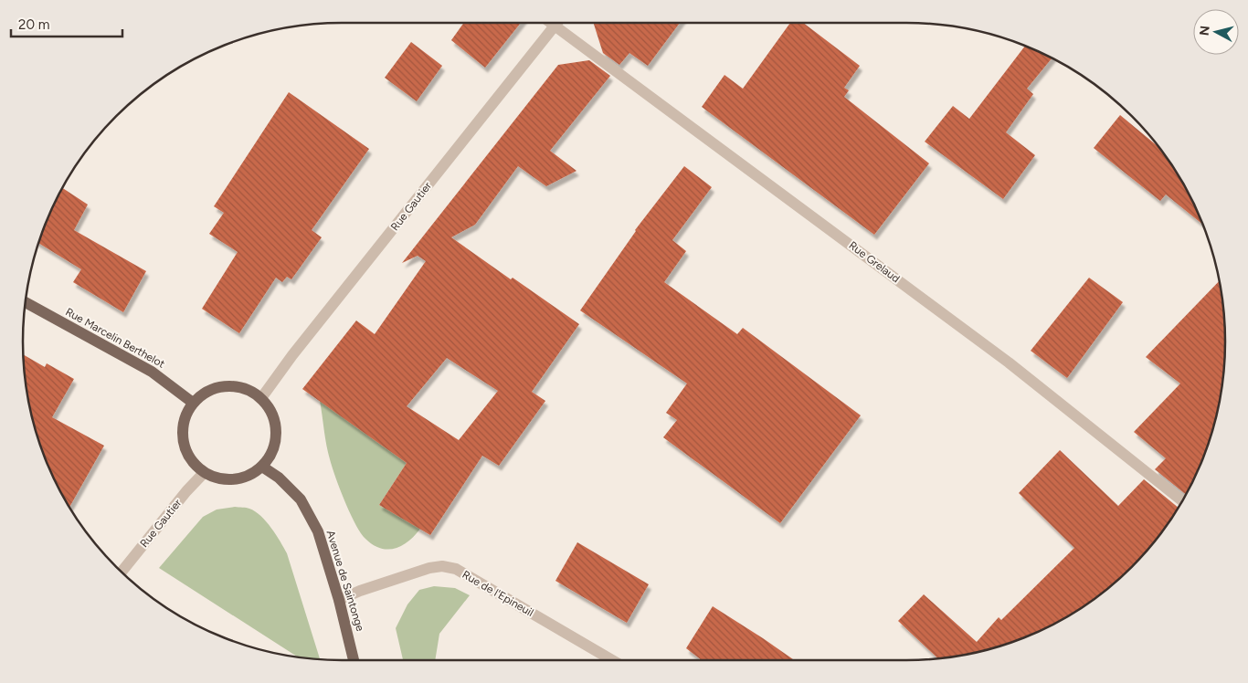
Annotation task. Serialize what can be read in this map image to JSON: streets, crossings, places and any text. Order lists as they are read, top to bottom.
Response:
{
  "streets": {
    "main road": ["Rue Marcelin Berthelot", "Avenue de Saintonge"],
    "street": ["Rue Gautier", "Rue Grelaud", "Rue de l'Epineuil"]
  },
  "crossings": [
    ["Rue Gautier", "Rue Grelaud"],
    ["Rue Gautier", "Rue Marcelin Berthelot"],
    ["Rue Gautier", "Avenue de Saintonge"],
    ["Rue Marcelin Berthelot", "Avenue de Saintonge"],
    ["Avenue de Saintonge", "Rue de l'Epineuil"]
  ],
  "scale_bar": "20 m",
  "north": "left"
}
